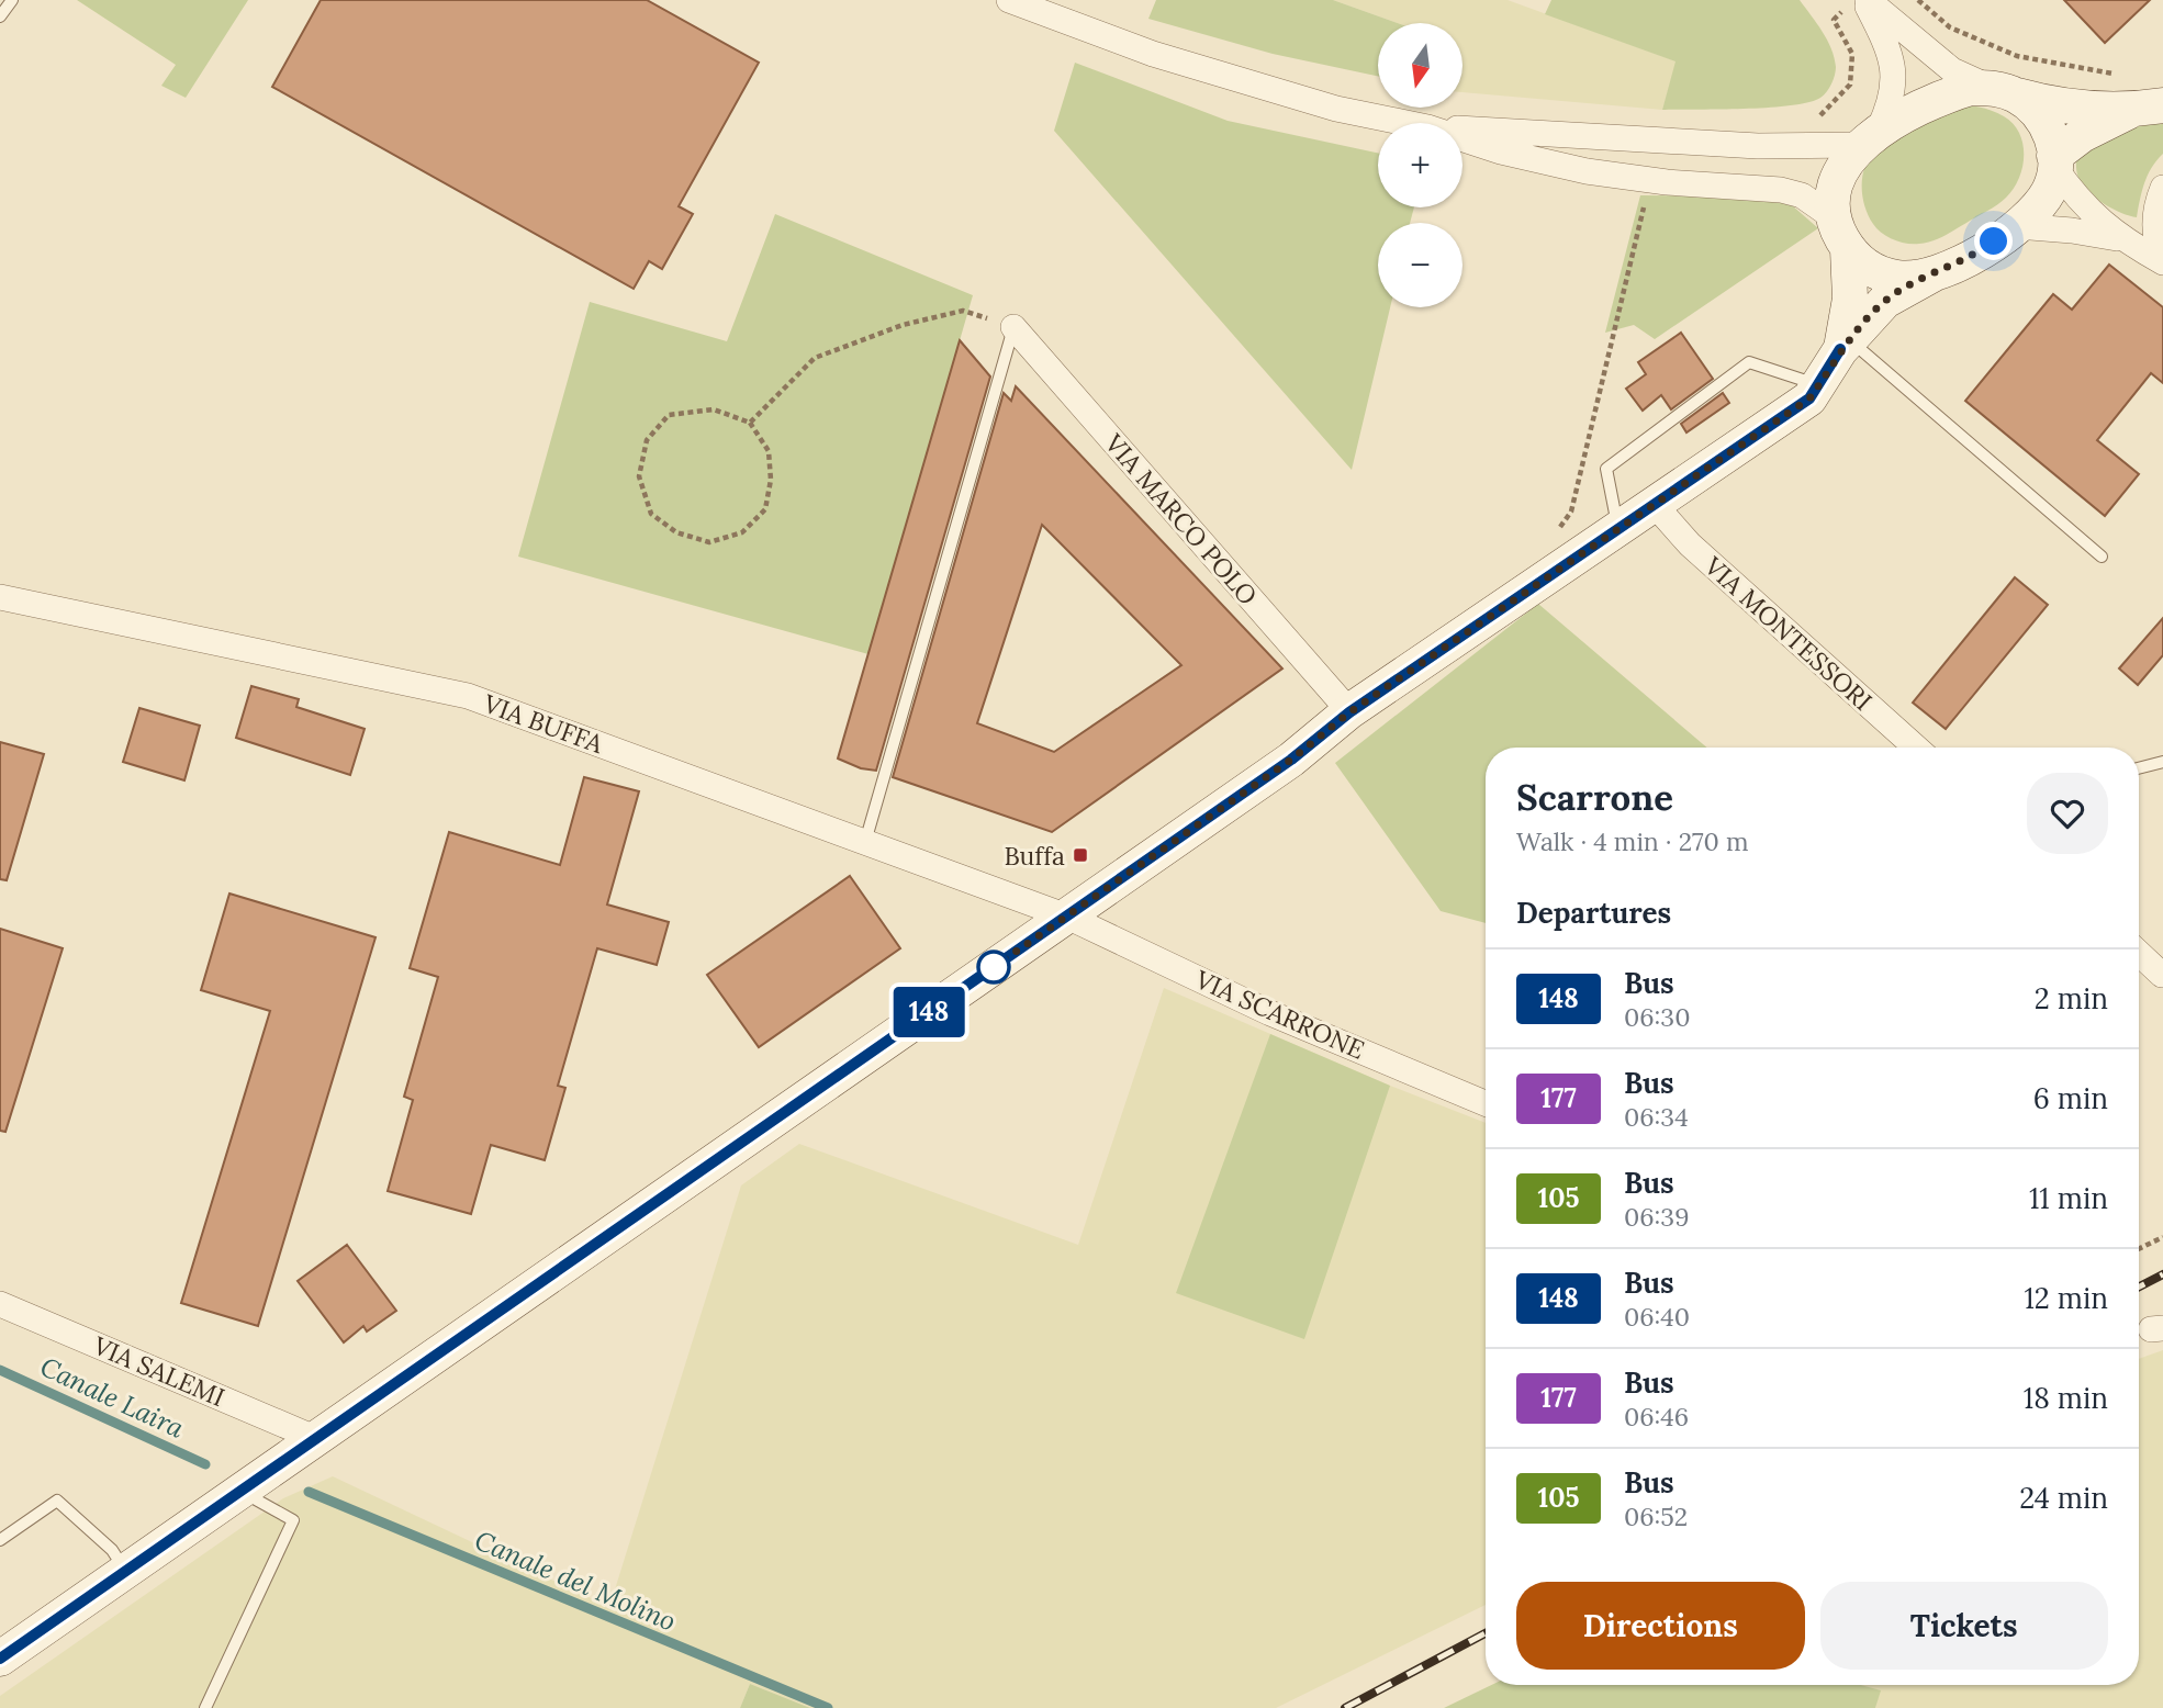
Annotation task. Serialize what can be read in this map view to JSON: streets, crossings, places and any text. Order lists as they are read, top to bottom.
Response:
{
  "streets": {
    "street": [
      "VIA MARCO POLO",
      "VIA MONTESSORI",
      "VIA BUFFA",
      "VIA SCARRONE",
      "VIA SALEMI"
    ]
  },
  "crossings": [
    ["VIA BUFFA", "VIA SCARRONE"]
  ],
  "water": ["Canale Laira", "Canale del Molino"],
  "places": {
    "transit": ["Buffa"]
  },
  "lines": ["bus line 148"],
  "north": "bottom",
  "page": {
    "on_map": "148",
    "map_buttons": ["+", "−"],
    "heading": [
      ["Scarrone", "Walk · 4 min · 270 m"],
      "Departures"
    ],
    "list": [
      {
        "mark": "148",
        "name": "Bus",
        "note": "06:30",
        "value": "2 min"
      },
      {
        "mark": "177",
        "name": "Bus",
        "note": "06:34",
        "value": "6 min"
      },
      {
        "mark": "105",
        "name": "Bus",
        "note": "06:39",
        "value": "11 min"
      },
      {
        "mark": "148",
        "name": "Bus",
        "note": "06:40",
        "value": "12 min"
      },
      {
        "mark": "177",
        "name": "Bus",
        "note": "06:46",
        "value": "18 min"
      },
      {
        "mark": "105",
        "name": "Bus",
        "note": "06:52",
        "value": "24 min"
      }
    ],
    "buttons": ["Directions", "Tickets"]
  }
}
